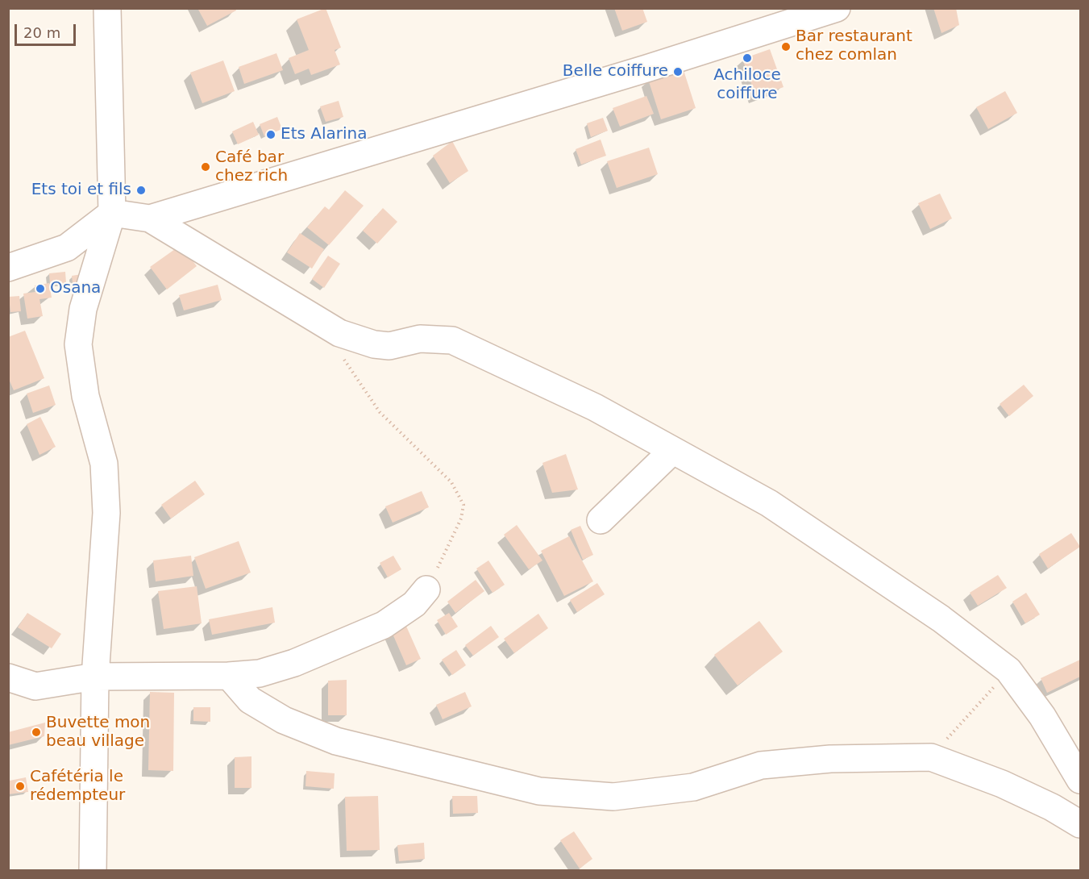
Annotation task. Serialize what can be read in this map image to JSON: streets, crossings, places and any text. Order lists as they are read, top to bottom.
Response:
{
  "places": [
    "Bar restaurant chez comlan",
    "Achiloce coiffure",
    "Belle coiffure",
    "Ets Alarina",
    "Café bar chez rich",
    "Ets toi et fils",
    "Osana",
    "Buvette mon beau village",
    "Cafétéria le rédempteur"
  ],
  "scale_bar": "20 m"
}
